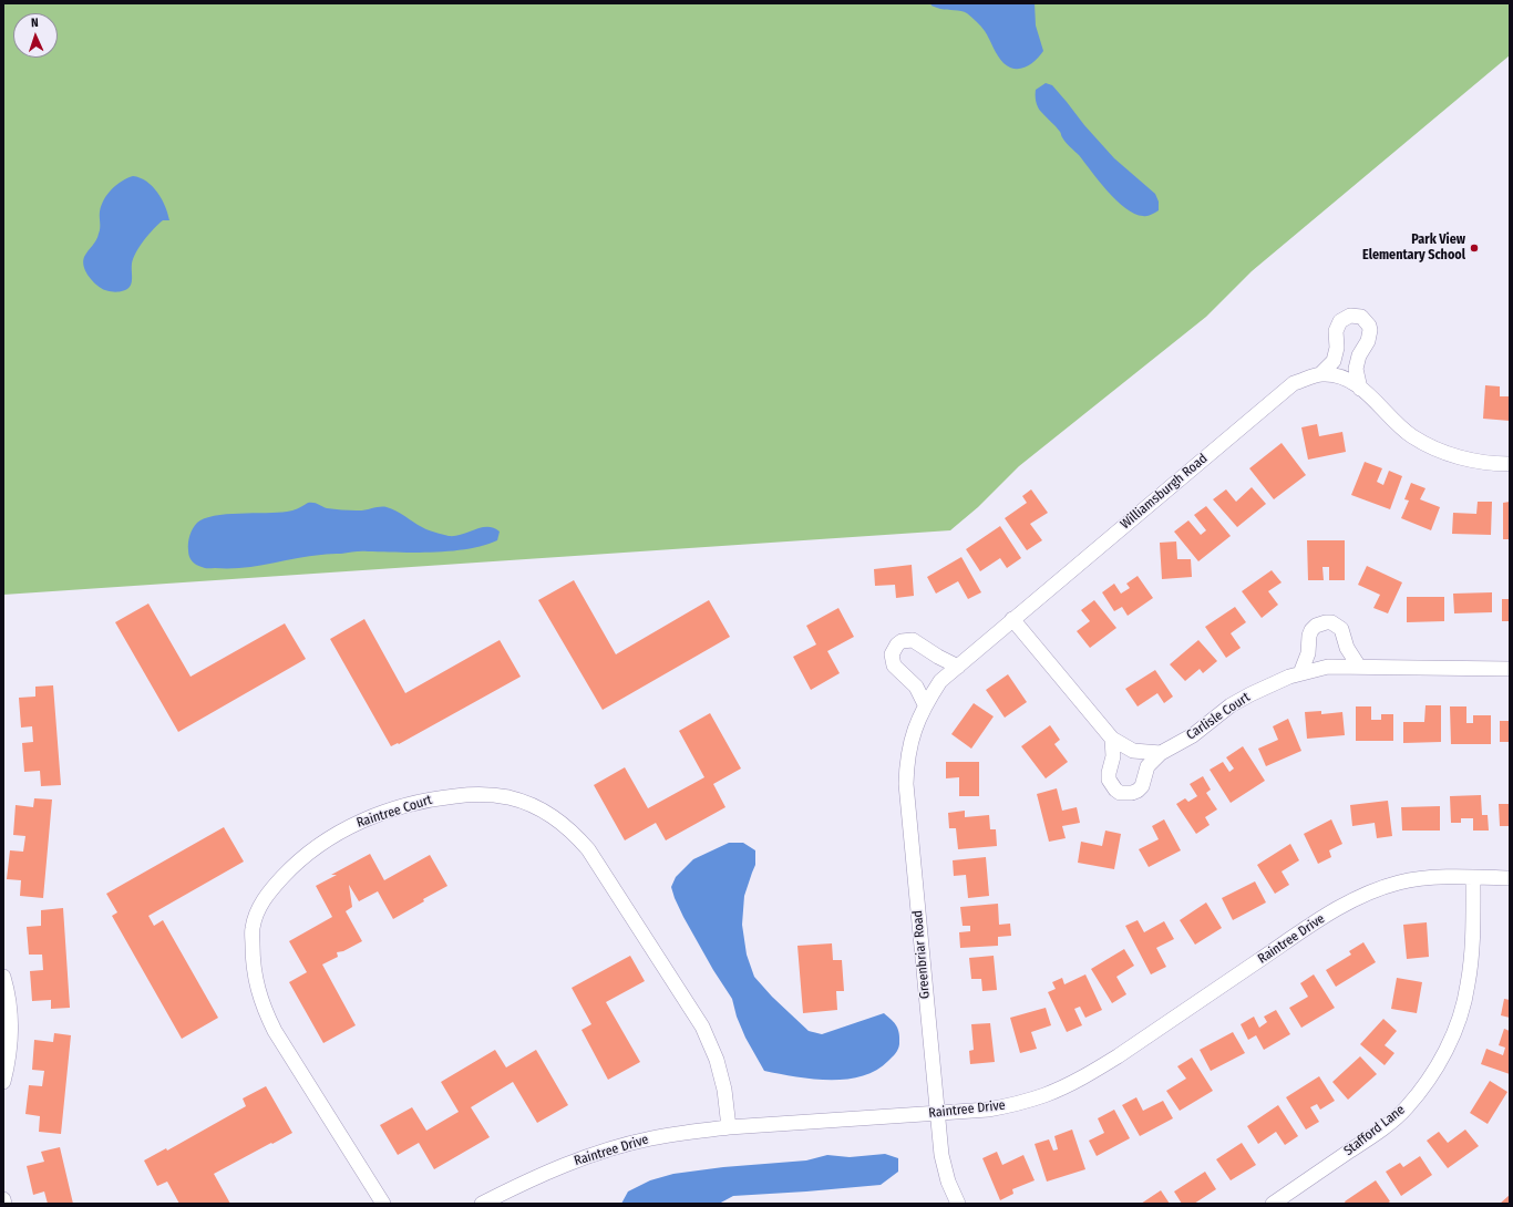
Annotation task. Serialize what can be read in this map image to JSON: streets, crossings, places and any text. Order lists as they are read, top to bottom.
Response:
{
  "streets": {
    "street": [
      "Williamsburgh Road",
      "Carlisle Court",
      "Raintree Court",
      "Raintree Drive",
      "Greenbriar Road",
      "Stafford Lane"
    ]
  },
  "crossings": [
    ["Williamsburgh Road", "Greenbriar Road"],
    ["Raintree Court", "Raintree Drive"],
    ["Raintree Drive", "Greenbriar Road"],
    ["Raintree Drive", "Stafford Lane"]
  ],
  "places": ["Park View Elementary School"],
  "north": "top"
}
